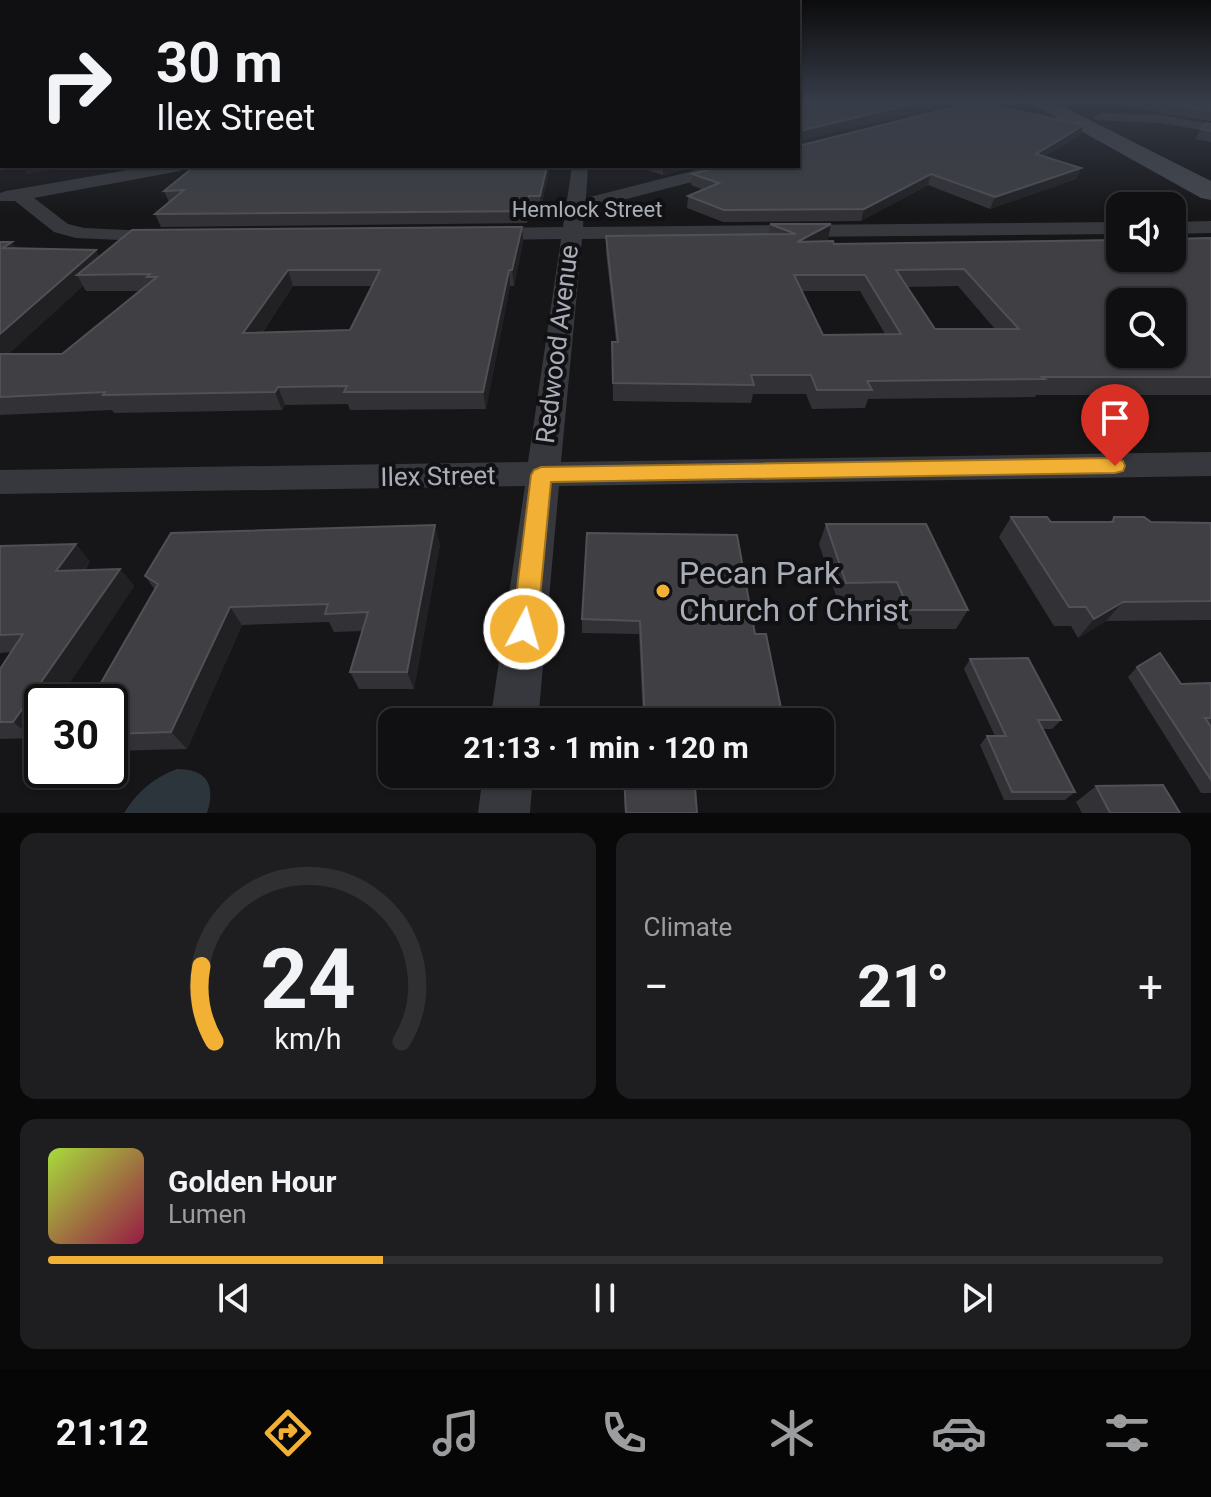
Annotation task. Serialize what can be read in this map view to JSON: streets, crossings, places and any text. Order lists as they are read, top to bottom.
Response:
{
  "streets": {
    "street": ["Hemlock Street", "Redwood Avenue", "Ilex Street"]
  },
  "crossings": [
    ["Hemlock Street", "Redwood Avenue"],
    ["Redwood Avenue", "Ilex Street"]
  ],
  "places": ["Pecan Park Church of Christ"],
  "page": {
    "turn": ["30 m", "Ilex Street"],
    "limit": "30",
    "trip": "21:13 · 1 min · 120 m",
    "tile": "Climate",
    "heat": ["−", "21°", "+"],
    "song": ["Golden Hour", "Lumen"],
    "tabs": "21:12",
    "gauge": ["24", "km/h"]
  }
}
